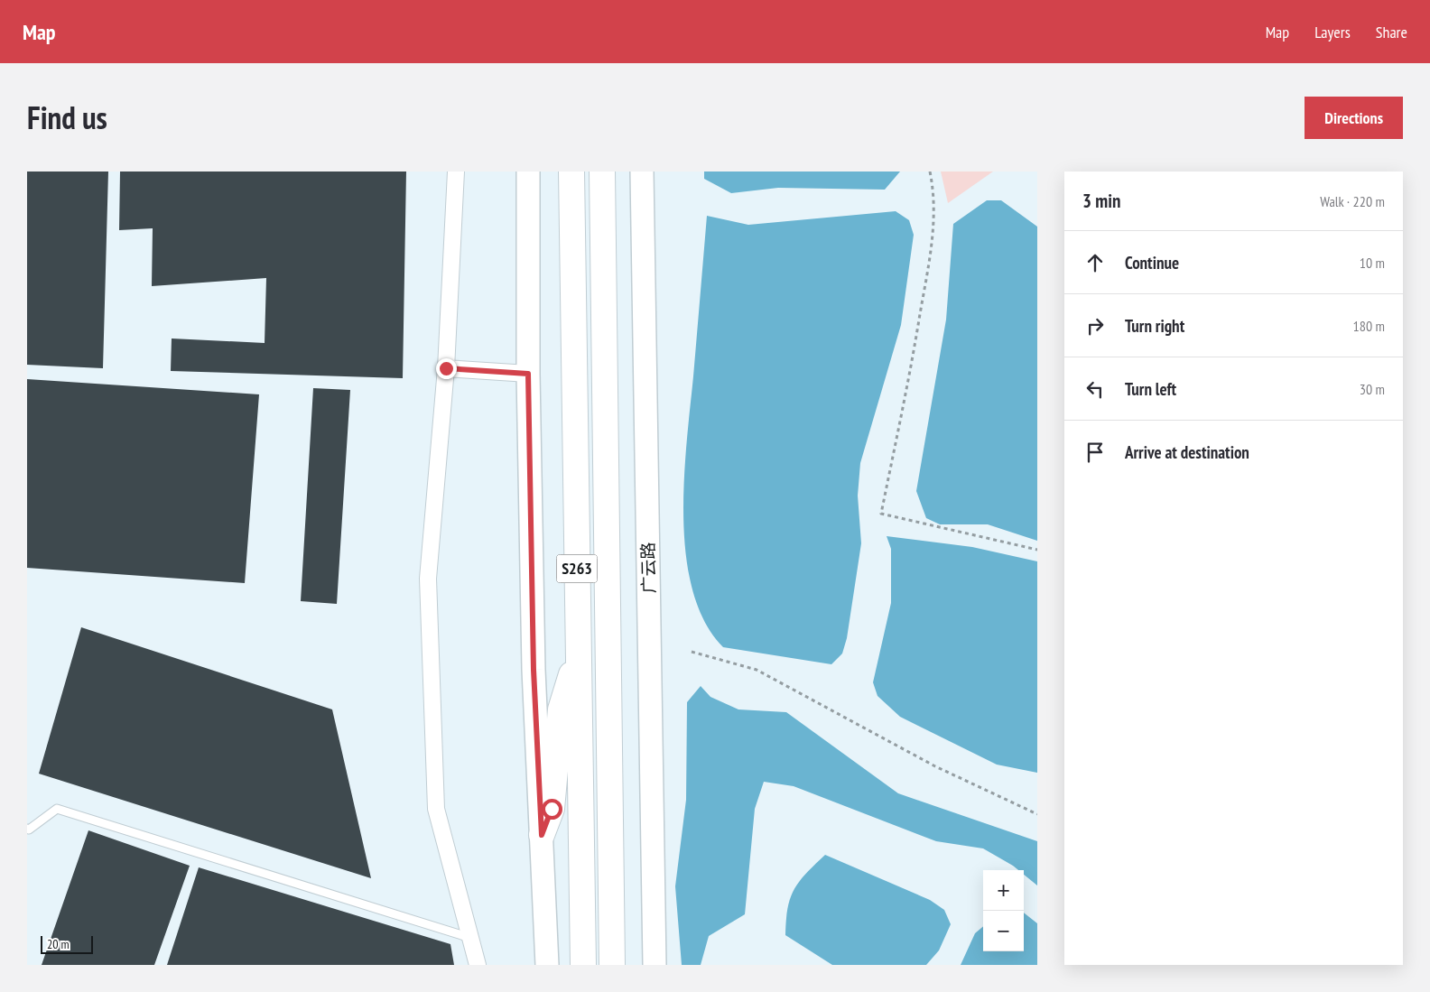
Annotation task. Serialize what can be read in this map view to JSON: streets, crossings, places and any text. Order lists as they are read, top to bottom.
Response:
{
  "streets": {
    "main road": ["广云路", "S263"]
  },
  "scale_bar": "20 m",
  "page": {
    "header": "Map",
    "nav": ["Map", "Layers", "Share"],
    "title": "Find us",
    "buttons": "Directions",
    "heading": ["3 min", "Walk · 220 m"],
    "list": [
      ["Continue", "10 m"],
      ["Turn right", "180 m"],
      ["Turn left", "30 m"],
      "Arrive at destination"
    ],
    "map_buttons": ["+", "−"],
    "scale": "20 m"
  }
}
